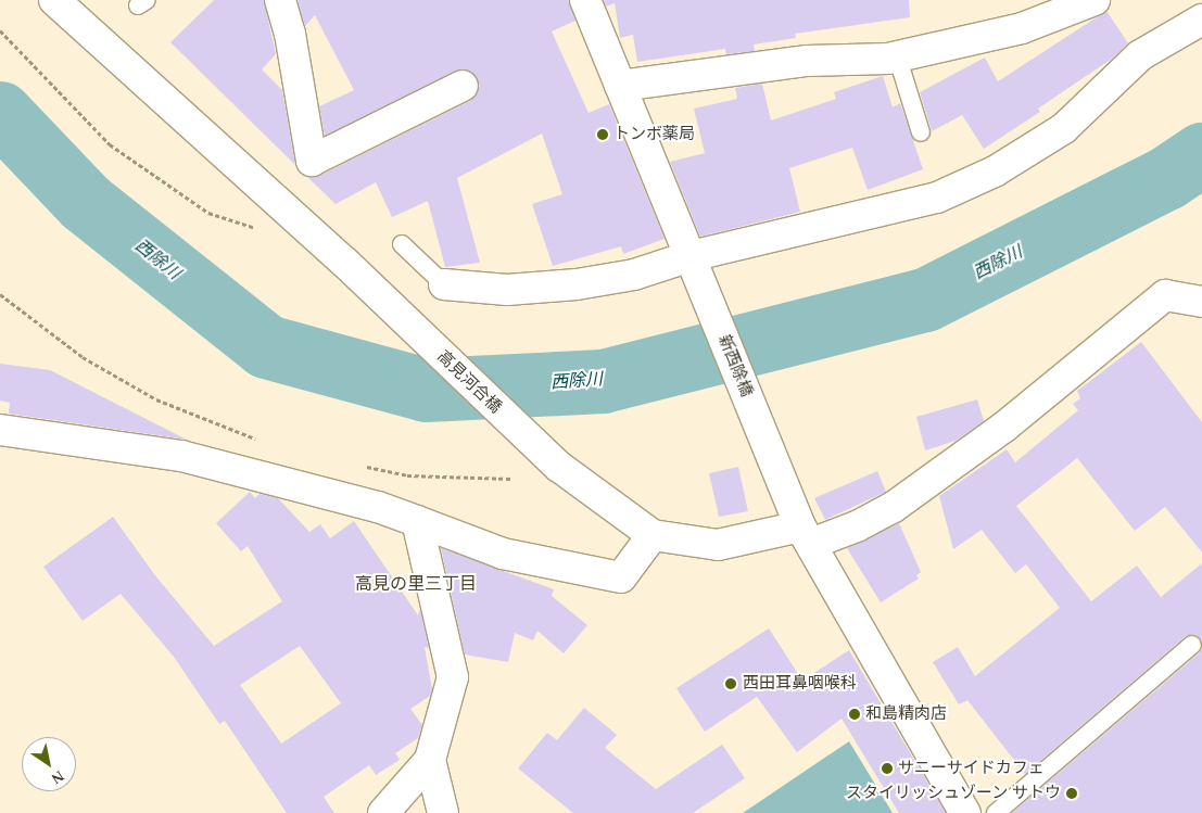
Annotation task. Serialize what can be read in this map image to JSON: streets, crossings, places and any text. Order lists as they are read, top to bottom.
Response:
{
  "streets": {
    "street": ["新西除橋", "高見河合橋"]
  },
  "districts": ["高見の里三丁目"],
  "water": ["西除川"],
  "places": [
    "トンボ薬局",
    "西田耳鼻咽喉科",
    "和島精肉店",
    "サニーサイドカフェ",
    "スタイリッシュゾーン サトウ"
  ],
  "north": "bottom right"
}
